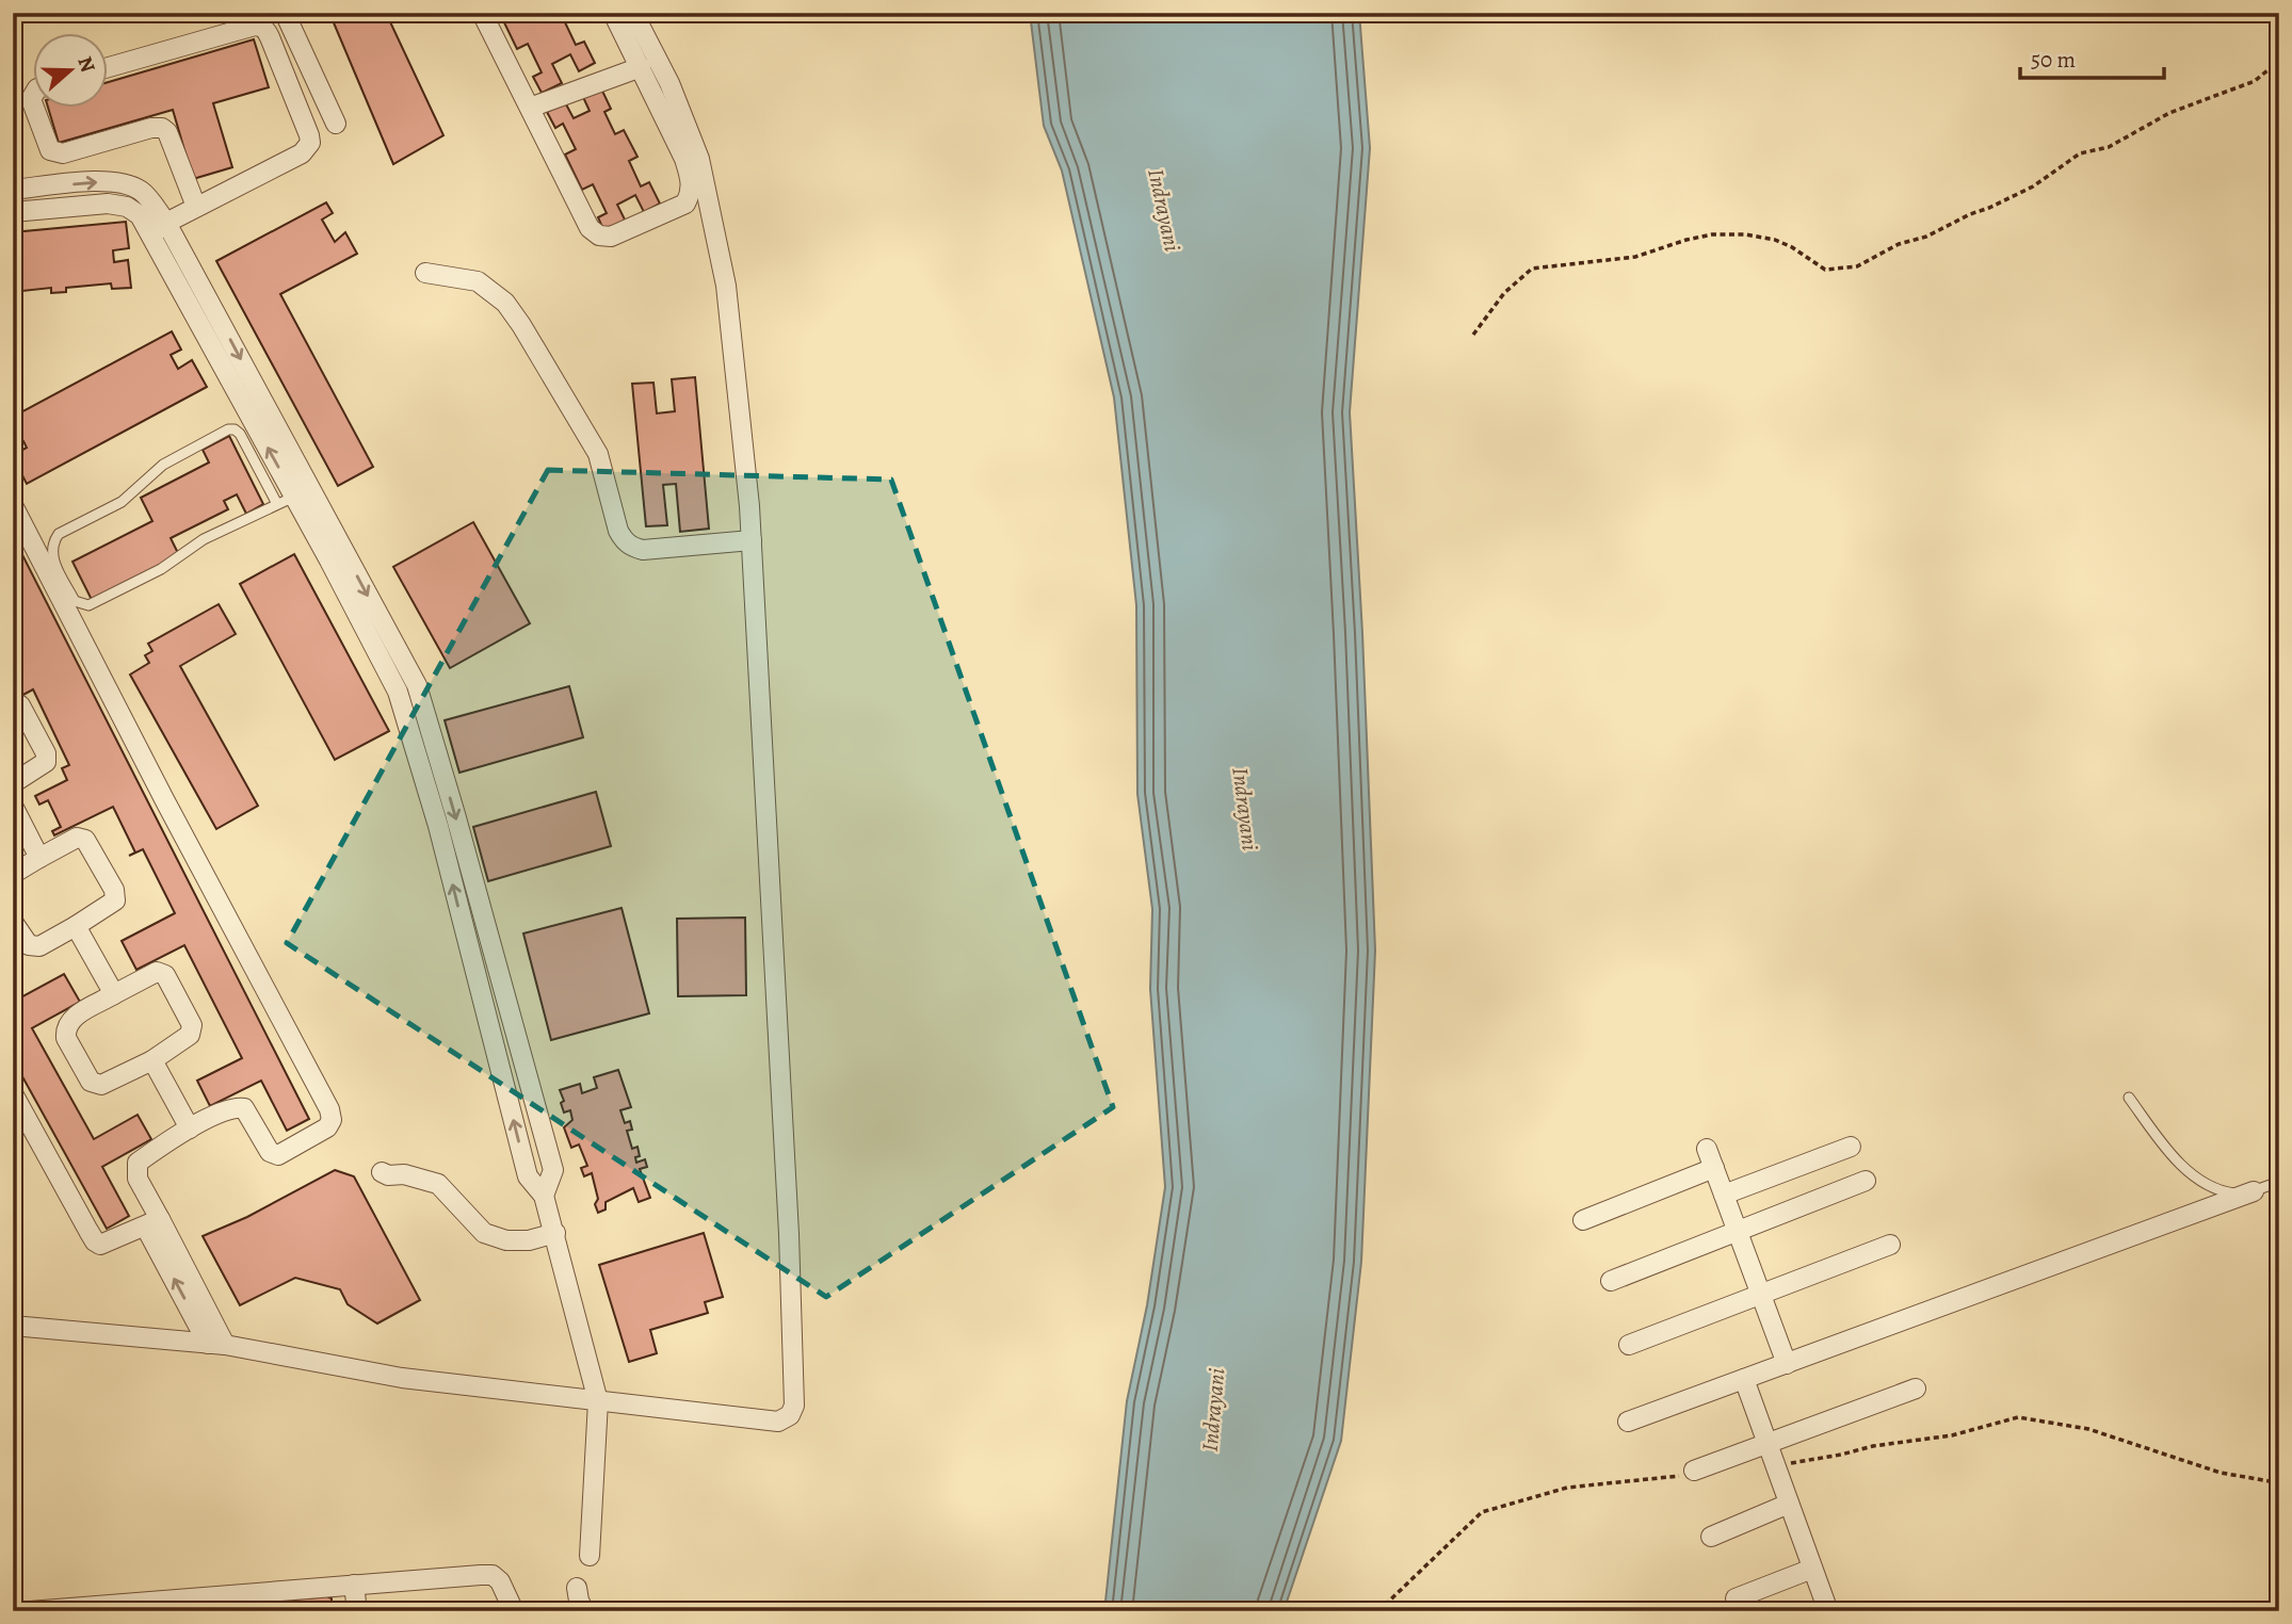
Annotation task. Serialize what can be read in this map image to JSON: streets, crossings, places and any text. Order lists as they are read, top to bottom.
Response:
{
  "water": ["Indrayani"],
  "scale_bar": "50 m",
  "north": "right"
}
